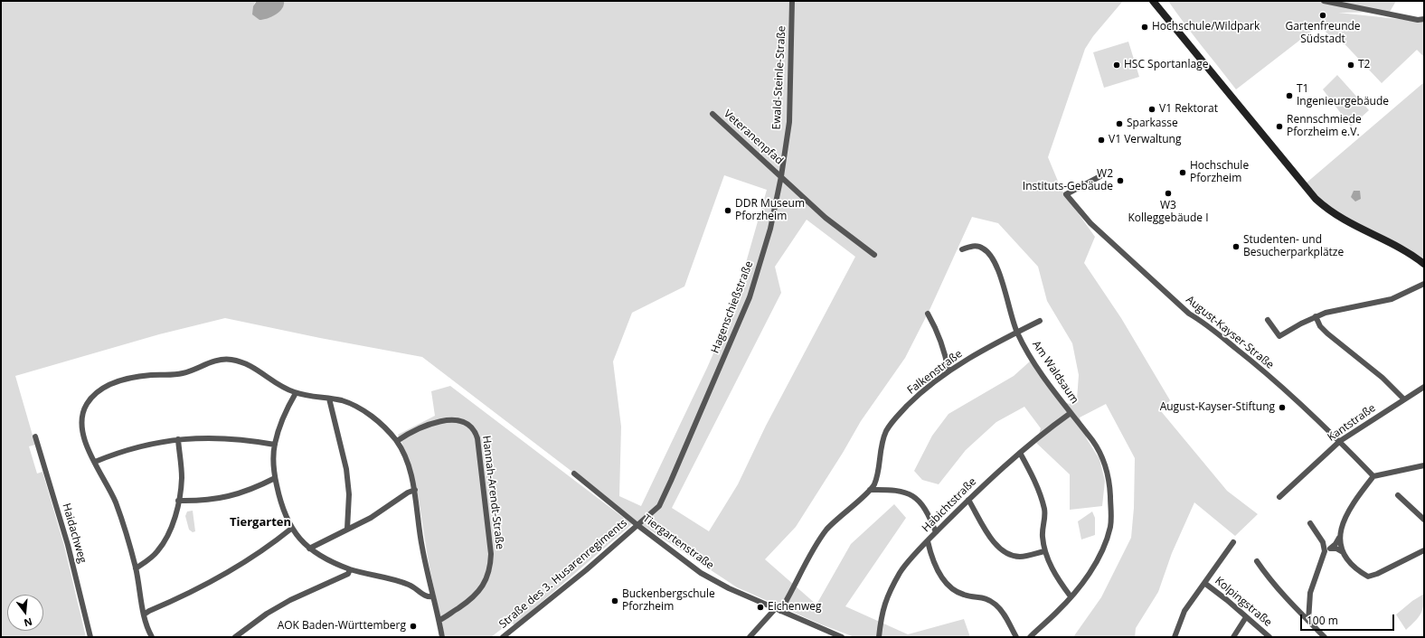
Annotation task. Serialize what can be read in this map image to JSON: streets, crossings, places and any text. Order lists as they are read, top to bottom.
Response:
{
  "streets": {
    "street": [
      "Ewald-Steinle-Straße",
      "Veteranenpfad",
      "Hagenschießstraße",
      "August-Kayser-Straße",
      "Falkenstraße",
      "Am Waldsaum",
      "Kantstraße",
      "Hannah-Arendt-Straße",
      "Habichtstraße",
      "Haidachweg",
      "Tiergartenstraße",
      "Straße des 3. Husarenregiments",
      "Kolpingstraße"
    ]
  },
  "crossings": [
    ["Ewald-Steinle-Straße", "Veteranenpfad"],
    ["Ewald-Steinle-Straße", "Hagenschießstraße"],
    ["Veteranenpfad", "Hagenschießstraße"],
    ["Hagenschießstraße", "Tiergartenstraße"],
    ["Hagenschießstraße", "Straße des 3. Husarenregiments"],
    ["August-Kayser-Straße", "Kantstraße"],
    ["Falkenstraße", "Am Waldsaum"],
    ["Falkenstraße", "Tiergartenstraße"],
    ["Am Waldsaum", "Habichtstraße"],
    ["Tiergartenstraße", "Straße des 3. Husarenregiments"]
  ],
  "districts": ["Tiergarten"],
  "places": [
    "Gartenfreunde Südstadt",
    "Hochschule/Wildpark",
    "HSC Sportanlage",
    "T2",
    "T1 Ingenieurgebäude",
    "V1 Rektorat",
    "Sparkasse",
    "Rennschmiede Pforzheim e.V.",
    "V1 Verwaltung",
    "Hochschule Pforzheim",
    "W2 Instituts-Gebäude",
    "W3 Kolleggebäude I",
    "DDR Museum Pforzheim",
    "Studenten- und Besucherparkplätze",
    "August-Kayser-Stiftung",
    "Buckenbergschule Pforzheim",
    "Eichenweg",
    "AOK Baden-Württemberg"
  ],
  "scale_bar": "100 m",
  "north": "bottom"
}
